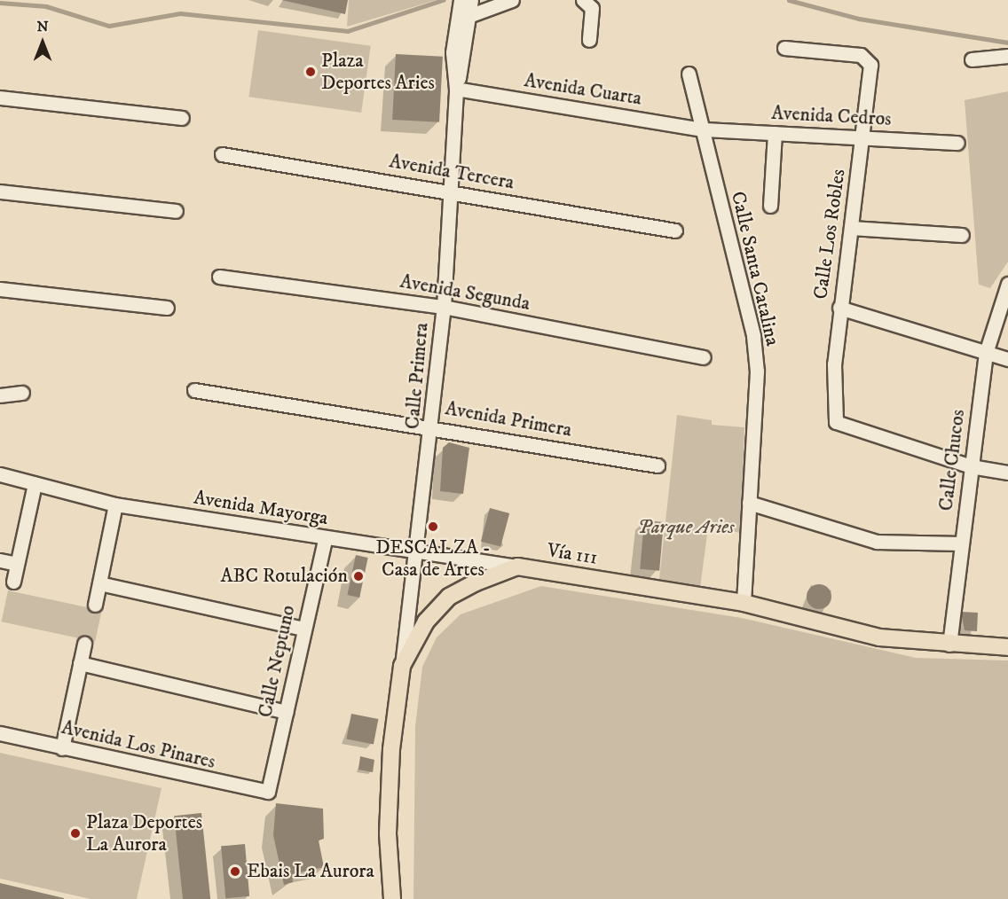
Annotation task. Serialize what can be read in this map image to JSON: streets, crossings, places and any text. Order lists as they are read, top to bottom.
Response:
{
  "streets": {
    "main road": ["Vía 111"],
    "street": [
      "Avenida Cuarta",
      "Avenida Cedros",
      "Avenida Tercera",
      "Calle Los Robles",
      "Calle Santa Catalina",
      "Avenida Segunda",
      "Calle Primera",
      "Avenida Primera",
      "Calle Chucos",
      "Avenida Mayorga",
      "Calle Neptuno",
      "Avenida Los Pinares"
    ]
  },
  "crossings": [
    ["Avenida Cuarta", "Avenida Cedros"],
    ["Avenida Cuarta", "Calle Santa Catalina"],
    ["Avenida Cuarta", "Calle Primera"],
    ["Avenida Cedros", "Calle Los Robles"],
    ["Avenida Cedros", "Calle Santa Catalina"],
    ["Avenida Tercera", "Calle Primera"],
    ["Calle Los Robles", "Calle Chucos"],
    ["Calle Santa Catalina", "Vía 111"],
    ["Avenida Segunda", "Calle Primera"],
    ["Calle Primera", "Avenida Primera"],
    ["Calle Primera", "Avenida Mayorga"],
    ["Calle Primera", "Vía 111"],
    ["Calle Chucos", "Vía 111"],
    ["Avenida Mayorga", "Vía 111"],
    ["Avenida Mayorga", "Calle Neptuno"],
    ["Calle Neptuno", "Avenida Los Pinares"]
  ],
  "parks": ["Parque Aries"],
  "places": [
    "Plaza Deportes Aries",
    "DESCALZA - Casa de Artes",
    "ABC Rotulación",
    "Plaza Deportes La Aurora",
    "Ebais La Aurora"
  ],
  "north": "top"
}
